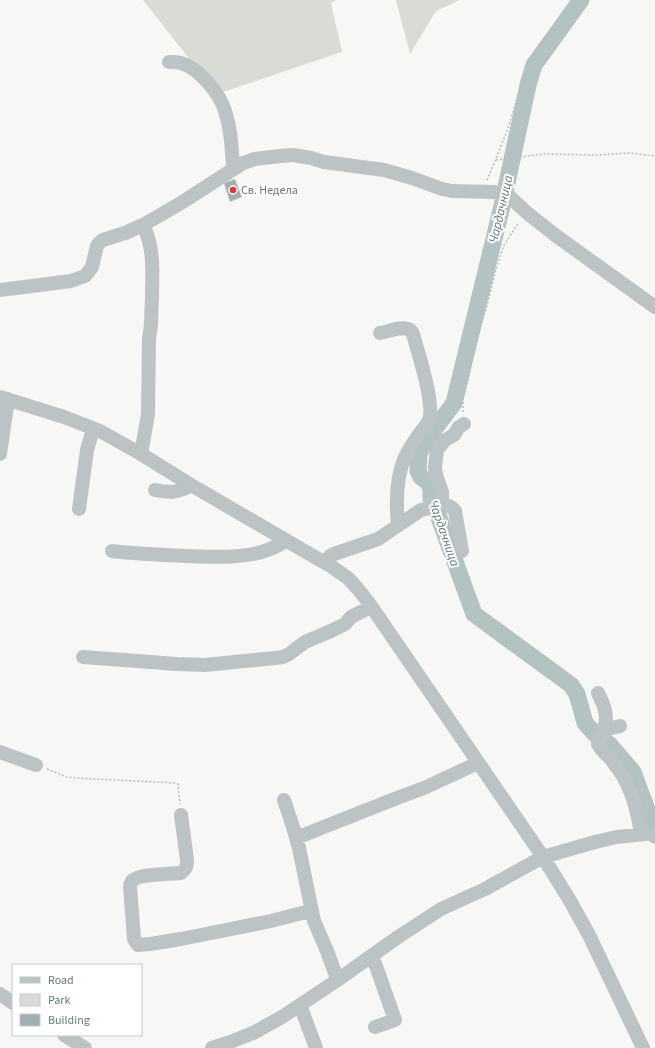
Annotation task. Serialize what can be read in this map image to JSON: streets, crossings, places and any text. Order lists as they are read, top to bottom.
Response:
{
  "water": ["Чардачница"],
  "places": ["Св. Недела"],
  "legend": ["Road", "Park", "Building"]
}
